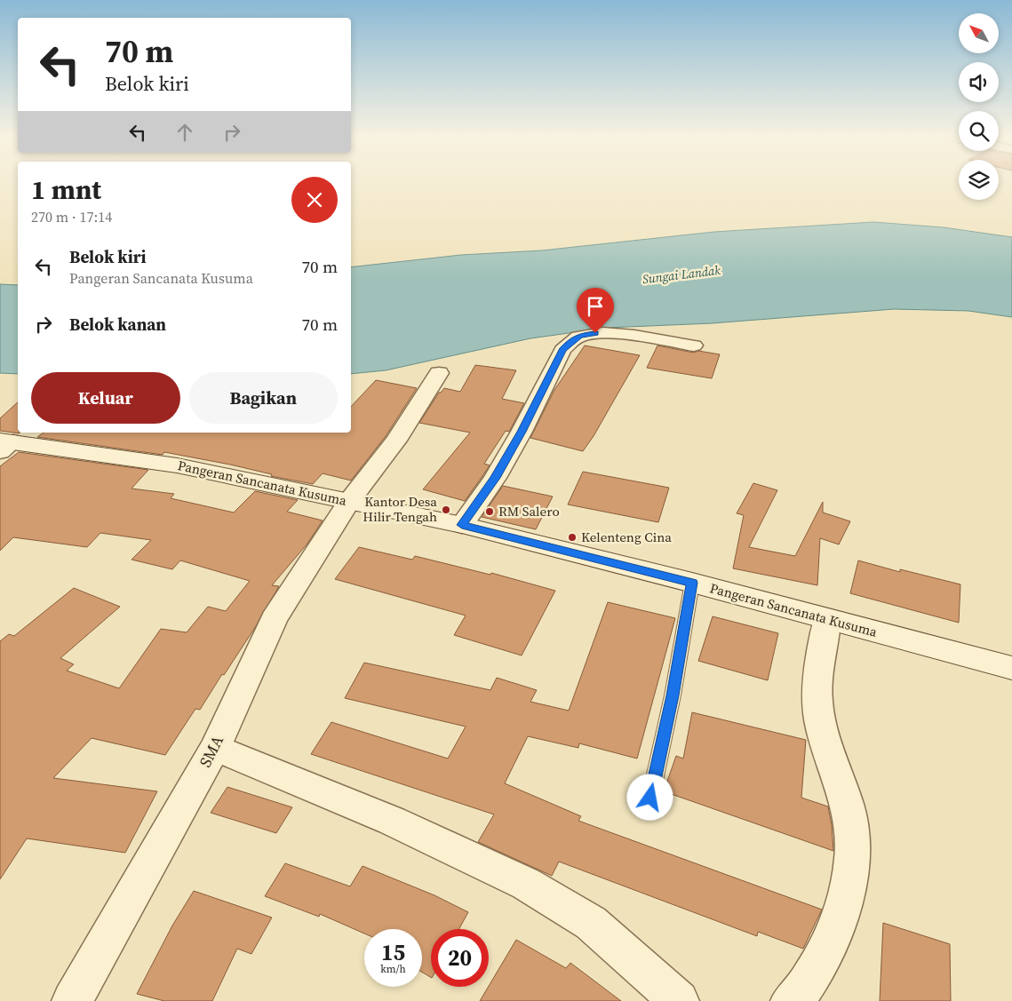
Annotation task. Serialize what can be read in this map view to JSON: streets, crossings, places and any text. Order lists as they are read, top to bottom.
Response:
{
  "streets": {
    "street": ["Pangeran Sancanata Kusuma", "SMA"]
  },
  "crossings": [
    ["Pangeran Sancanata Kusuma", "SMA"]
  ],
  "water": ["Sungai Landak"],
  "places": ["Kantor Desa Hilir Tengah", "RM Salero", "Kelenteng Cina"],
  "north": "top left",
  "page": {
    "turn": ["70 m", "Belok kiri"],
    "heading": ["1 mnt", "270 m · 17:14"],
    "list": [
      {
        "name": "Belok kiri",
        "note": "Pangeran Sancanata Kusuma",
        "value": "70 m"
      },
      {
        "name": "Belok kanan",
        "value": "70 m"
      }
    ],
    "buttons": ["Keluar", "Bagikan"],
    "speed": "15 km/h",
    "limit": "20"
  }
}
